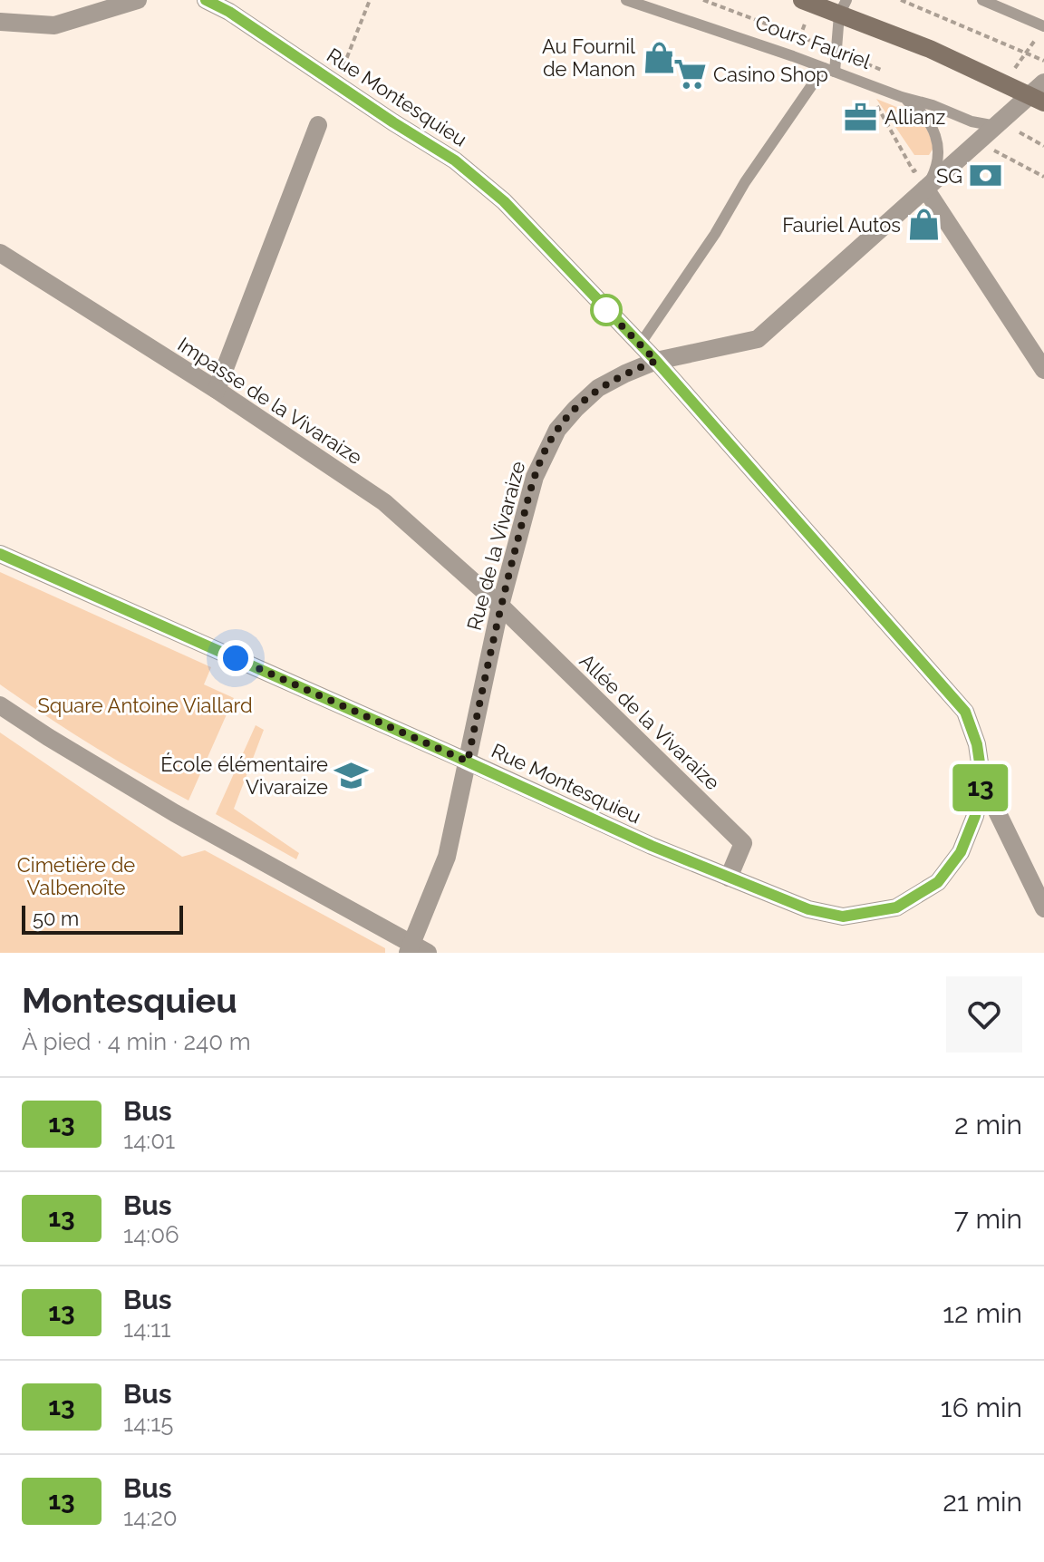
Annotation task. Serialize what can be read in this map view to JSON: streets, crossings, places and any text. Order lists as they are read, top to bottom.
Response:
{
  "streets": {
    "main road": ["Cours Fauriel"],
    "street": [
      "Rue Montesquieu",
      "Impasse de la Vivaraize",
      "Rue de la Vivaraize",
      "Allée de la Vivaraize"
    ]
  },
  "crossings": [
    ["Cours Fauriel", "Rue de la Vivaraize"],
    ["Rue Montesquieu", "Rue de la Vivaraize"],
    ["Rue Montesquieu", "Allée de la Vivaraize"],
    ["Impasse de la Vivaraize", "Rue de la Vivaraize"],
    ["Impasse de la Vivaraize", "Allée de la Vivaraize"],
    ["Rue de la Vivaraize", "Allée de la Vivaraize"]
  ],
  "parks": ["Square Antoine Viallard", "Cimetière de Valbenoîte"],
  "places": {
    "shop": ["Au Fournil de Manon", "Fauriel Autos"],
    "supermarket": ["Casino Shop"],
    "office": ["Allianz"],
    "bank": ["SG"],
    "school or university": ["École élémentaire Vivaraize"]
  },
  "lines": ["bus line 13"],
  "scale_bar": "50 m",
  "page": {
    "on_map": "13",
    "scale": "50 m",
    "heading": ["Montesquieu", "À pied · 4 min · 240 m"],
    "list": [
      {
        "mark": "13",
        "name": "Bus",
        "note": "14:01",
        "value": "2 min"
      },
      {
        "mark": "13",
        "name": "Bus",
        "note": "14:06",
        "value": "7 min"
      },
      {
        "mark": "13",
        "name": "Bus",
        "note": "14:11",
        "value": "12 min"
      },
      {
        "mark": "13",
        "name": "Bus",
        "note": "14:15",
        "value": "16 min"
      },
      {
        "mark": "13",
        "name": "Bus",
        "note": "14:20",
        "value": "21 min"
      }
    ]
  }
}
